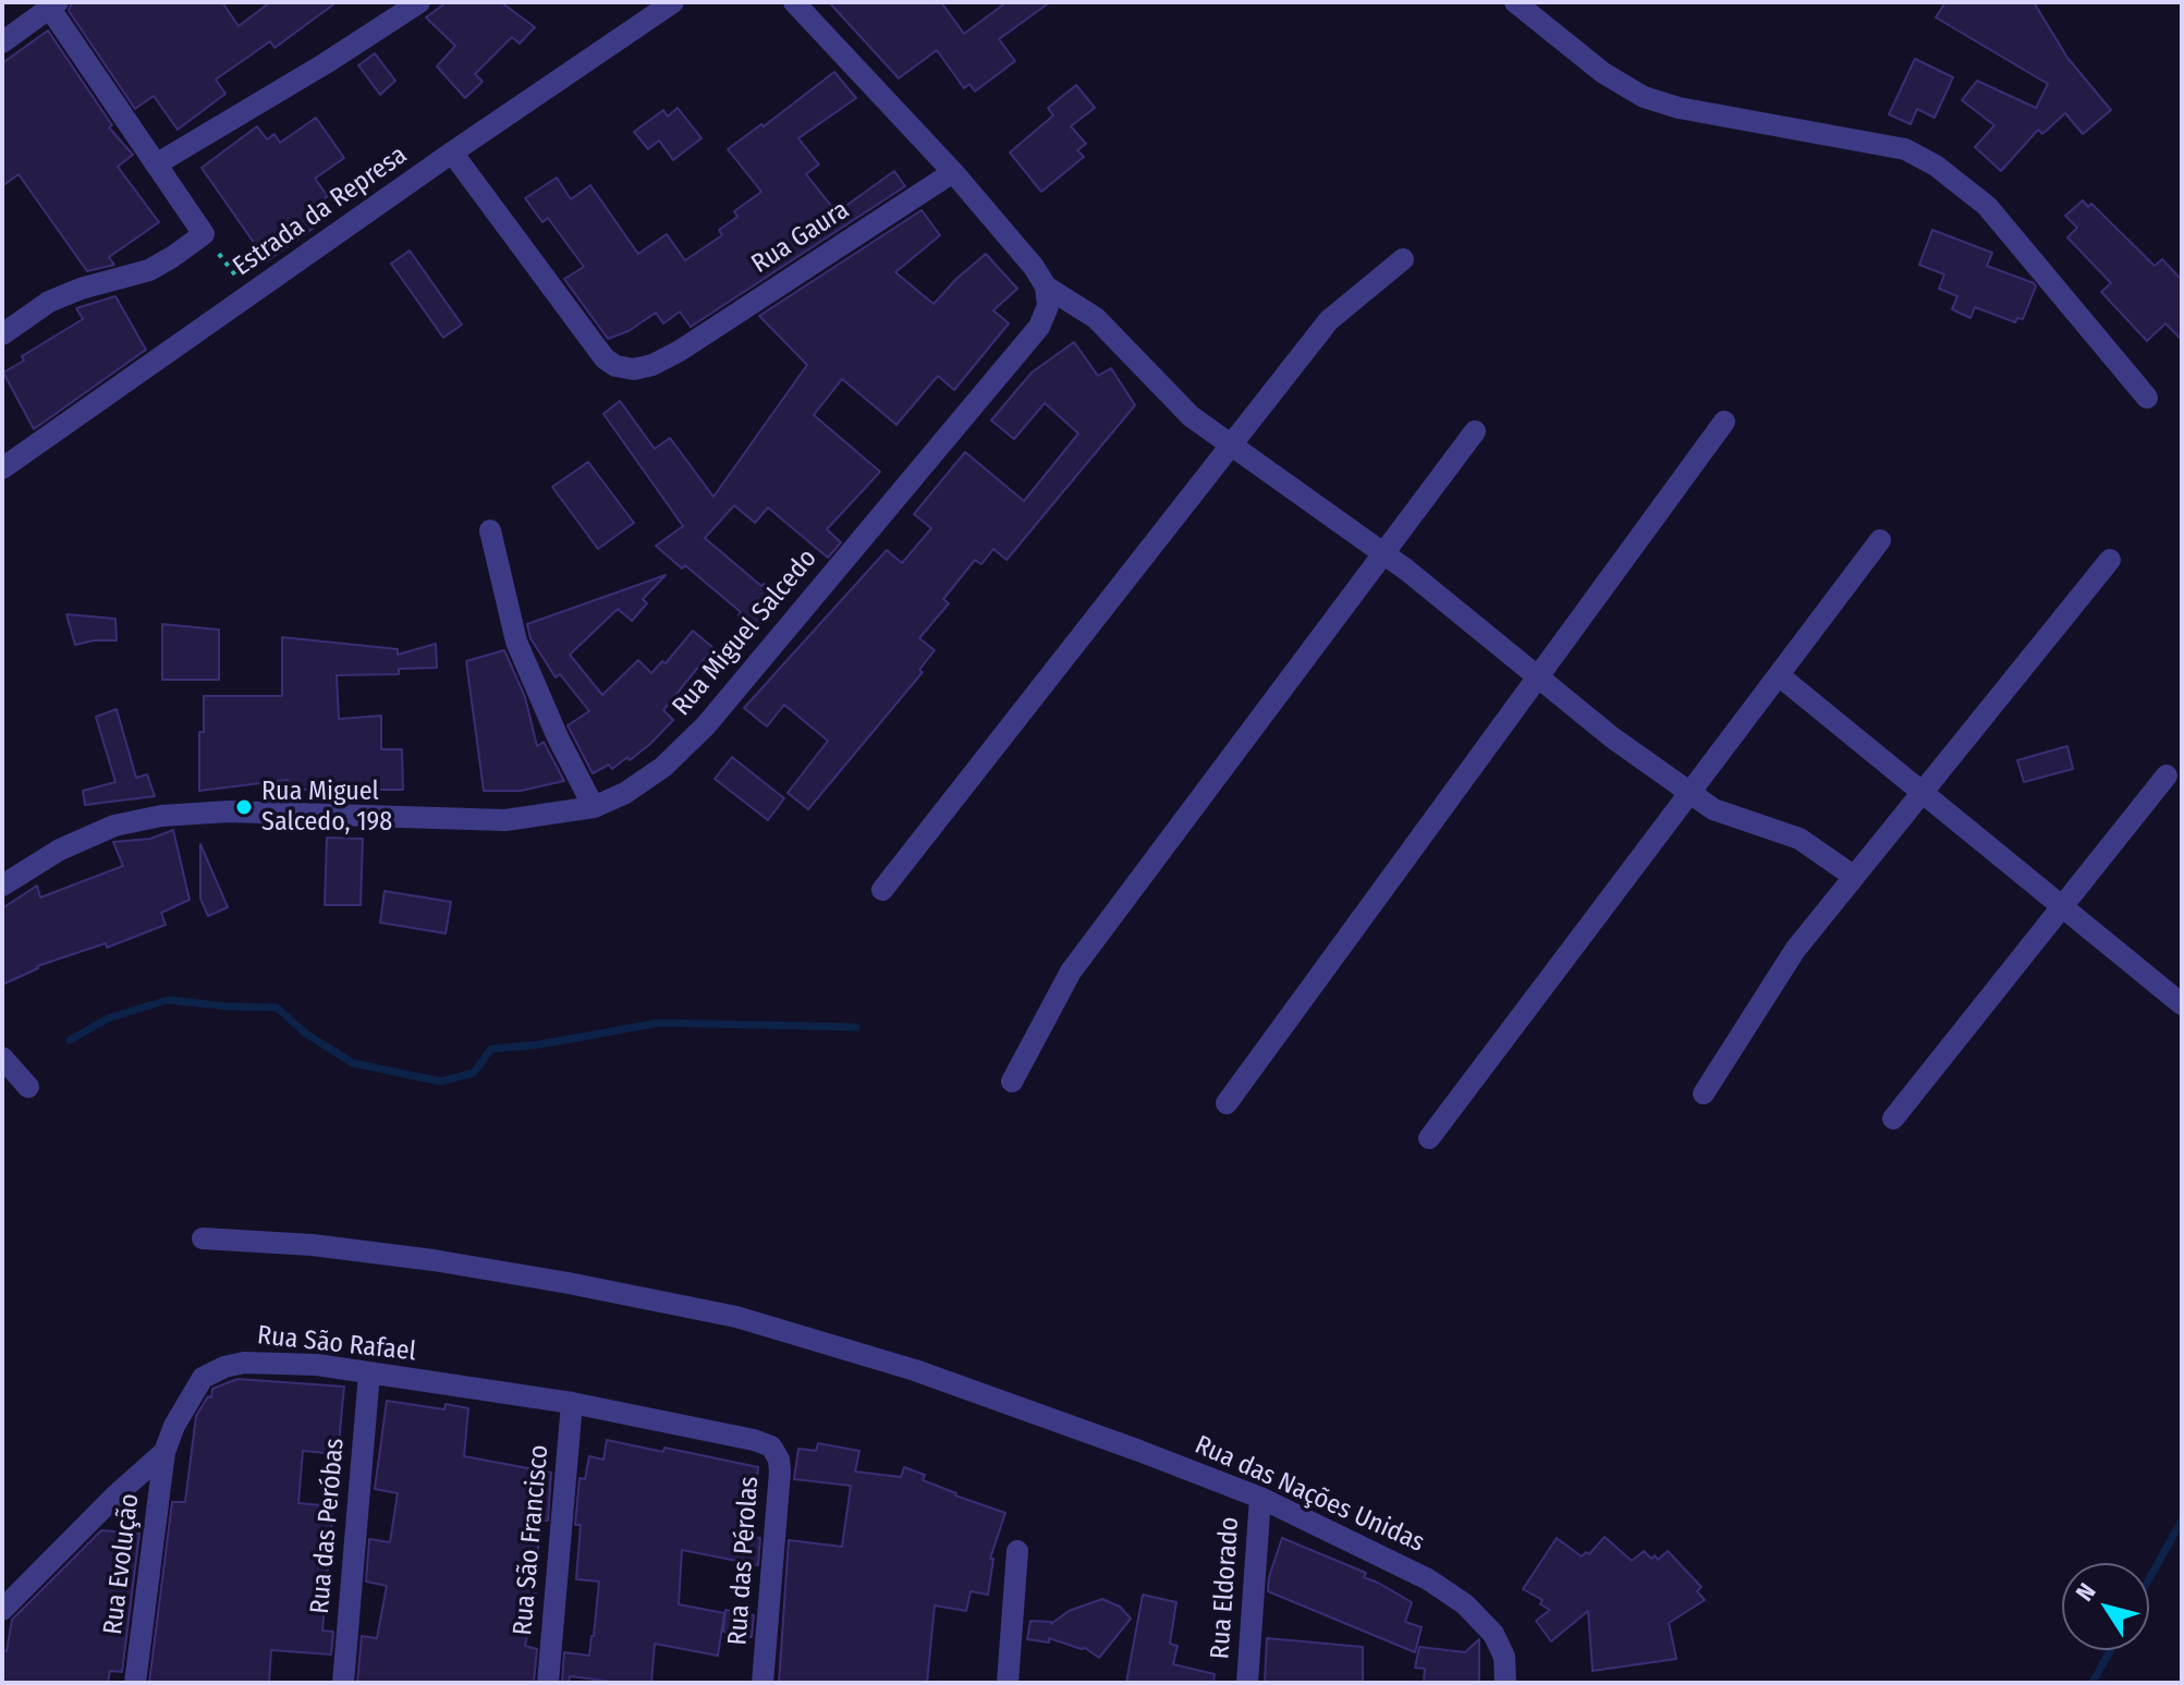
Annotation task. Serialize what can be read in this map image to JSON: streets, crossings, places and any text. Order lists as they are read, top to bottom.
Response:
{
  "streets": {
    "street": [
      "Estrada da Represa",
      "Rua Gaura",
      "Rua Miguel Salcedo",
      "Rua São Rafael",
      "Rua das Nações Unidas",
      "Rua das Peróbas",
      "Rua São Francisco",
      "Rua das Pérolas",
      "Rua Evolução",
      "Rua Eldorado"
    ]
  },
  "crossings": [
    ["Estrada da Represa", "Rua Gaura"],
    ["Rua São Rafael", "Rua das Peróbas"],
    ["Rua São Rafael", "Rua São Francisco"],
    ["Rua São Rafael", "Rua das Pérolas"],
    ["Rua São Rafael", "Rua Evolução"],
    ["Rua das Nações Unidas", "Rua Eldorado"]
  ],
  "places": ["Rua Miguel Salcedo, 198"],
  "north": "top left"
}
